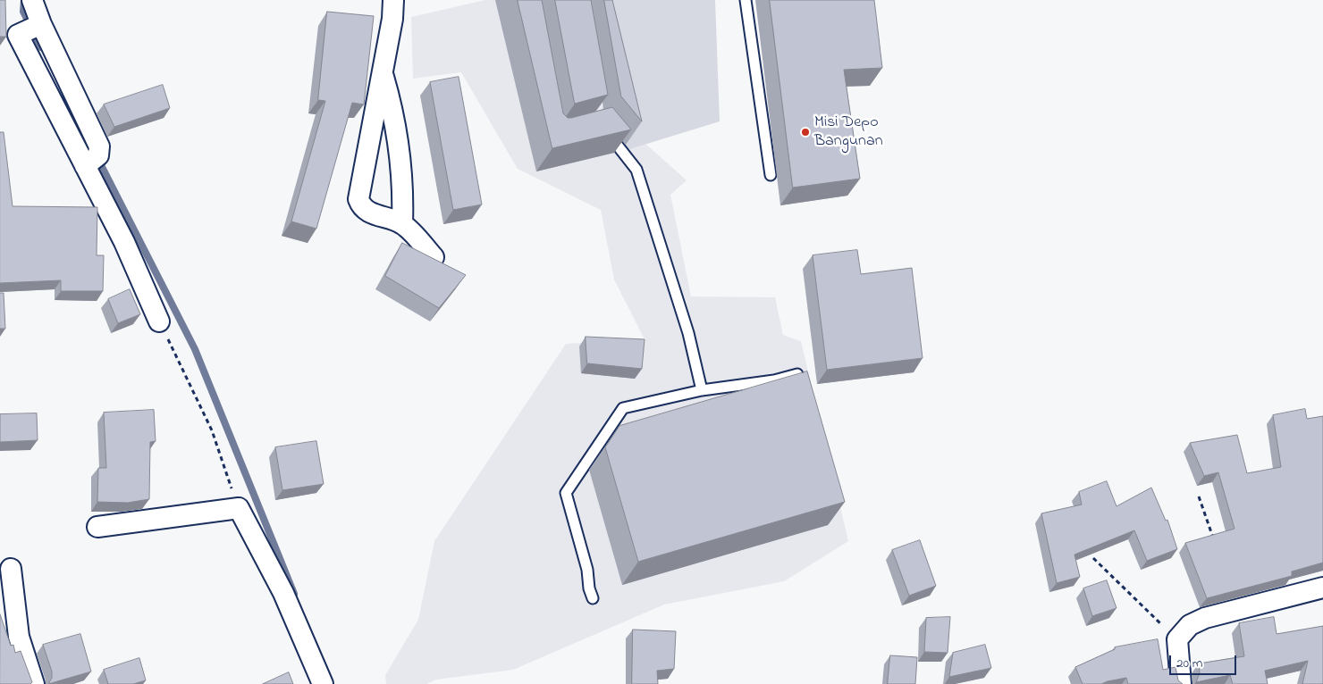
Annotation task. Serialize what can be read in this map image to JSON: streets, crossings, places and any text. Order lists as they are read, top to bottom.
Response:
{
  "places": ["Misi Depo Bangunan"],
  "scale_bar": "20 m"
}
